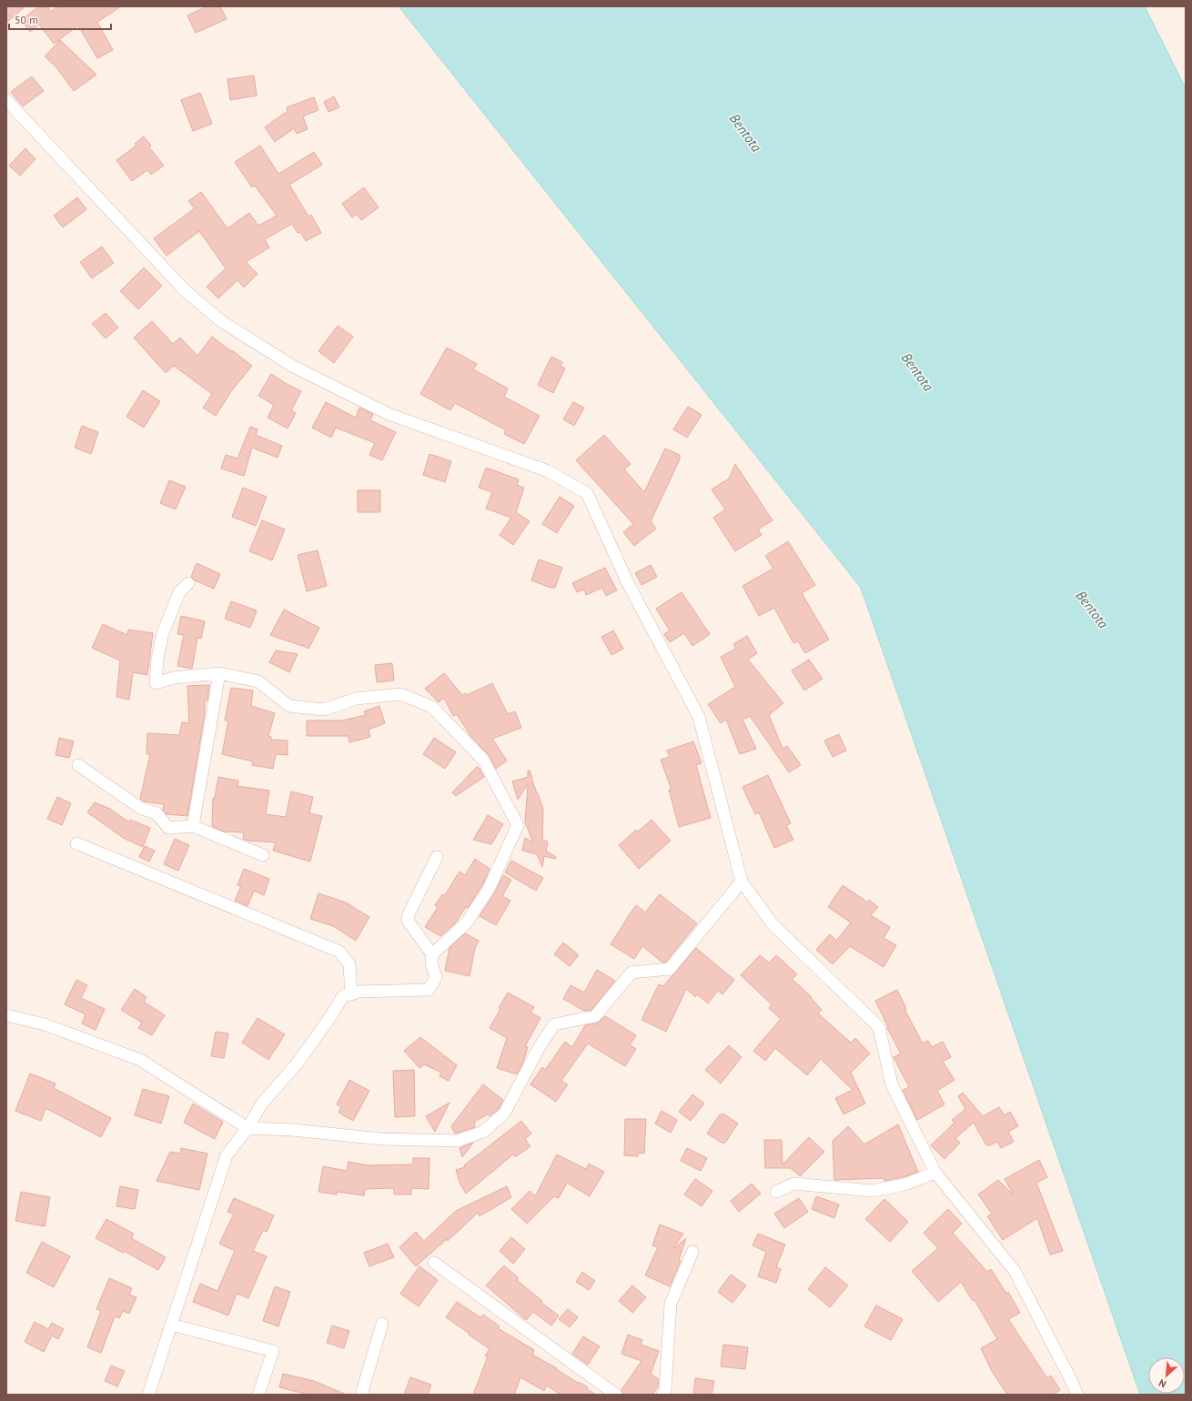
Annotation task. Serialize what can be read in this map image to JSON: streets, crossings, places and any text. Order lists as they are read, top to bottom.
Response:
{
  "water": ["Bentota"],
  "scale_bar": "50 m",
  "north": "bottom left"
}
